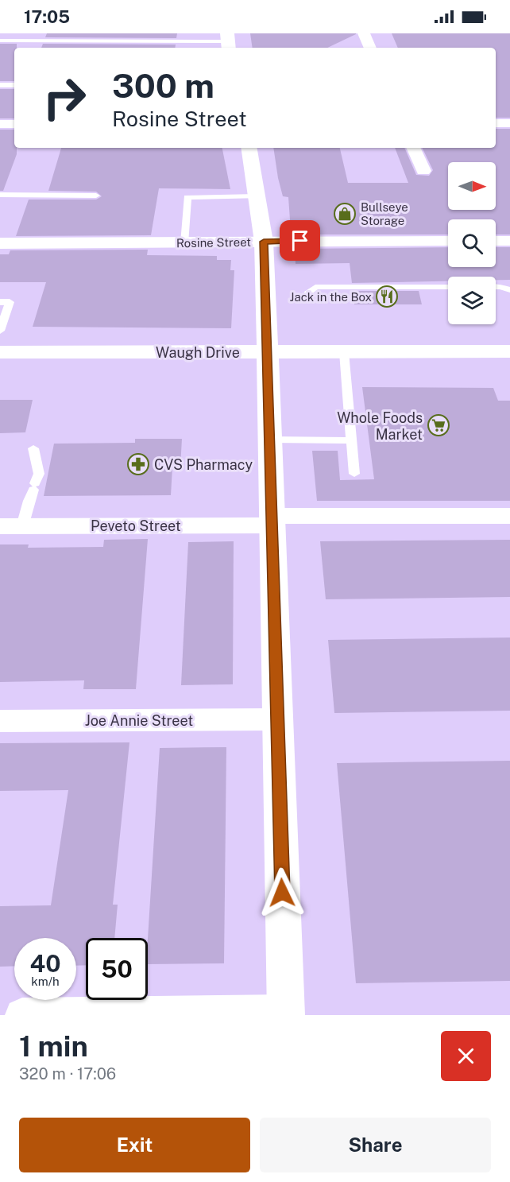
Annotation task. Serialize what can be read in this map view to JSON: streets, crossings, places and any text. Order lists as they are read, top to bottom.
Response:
{
  "streets": {
    "main road": ["Waugh Drive"],
    "street": ["Rosine Street", "Peveto Street", "Joe Annie Street"]
  },
  "places": {
    "shop": ["Bullseye Storage"],
    "restaurant": ["Jack in the Box"],
    "supermarket": ["Whole Foods Market"],
    "pharmacy": ["CVS Pharmacy"]
  },
  "north": "right",
  "page": {
    "status": "17:05",
    "turn": ["300 m", "Rosine Street"],
    "speed": "40 km/h",
    "limit": "50",
    "heading": ["1 min", "320 m · 17:06"],
    "buttons": ["Exit", "Share"]
  }
}
